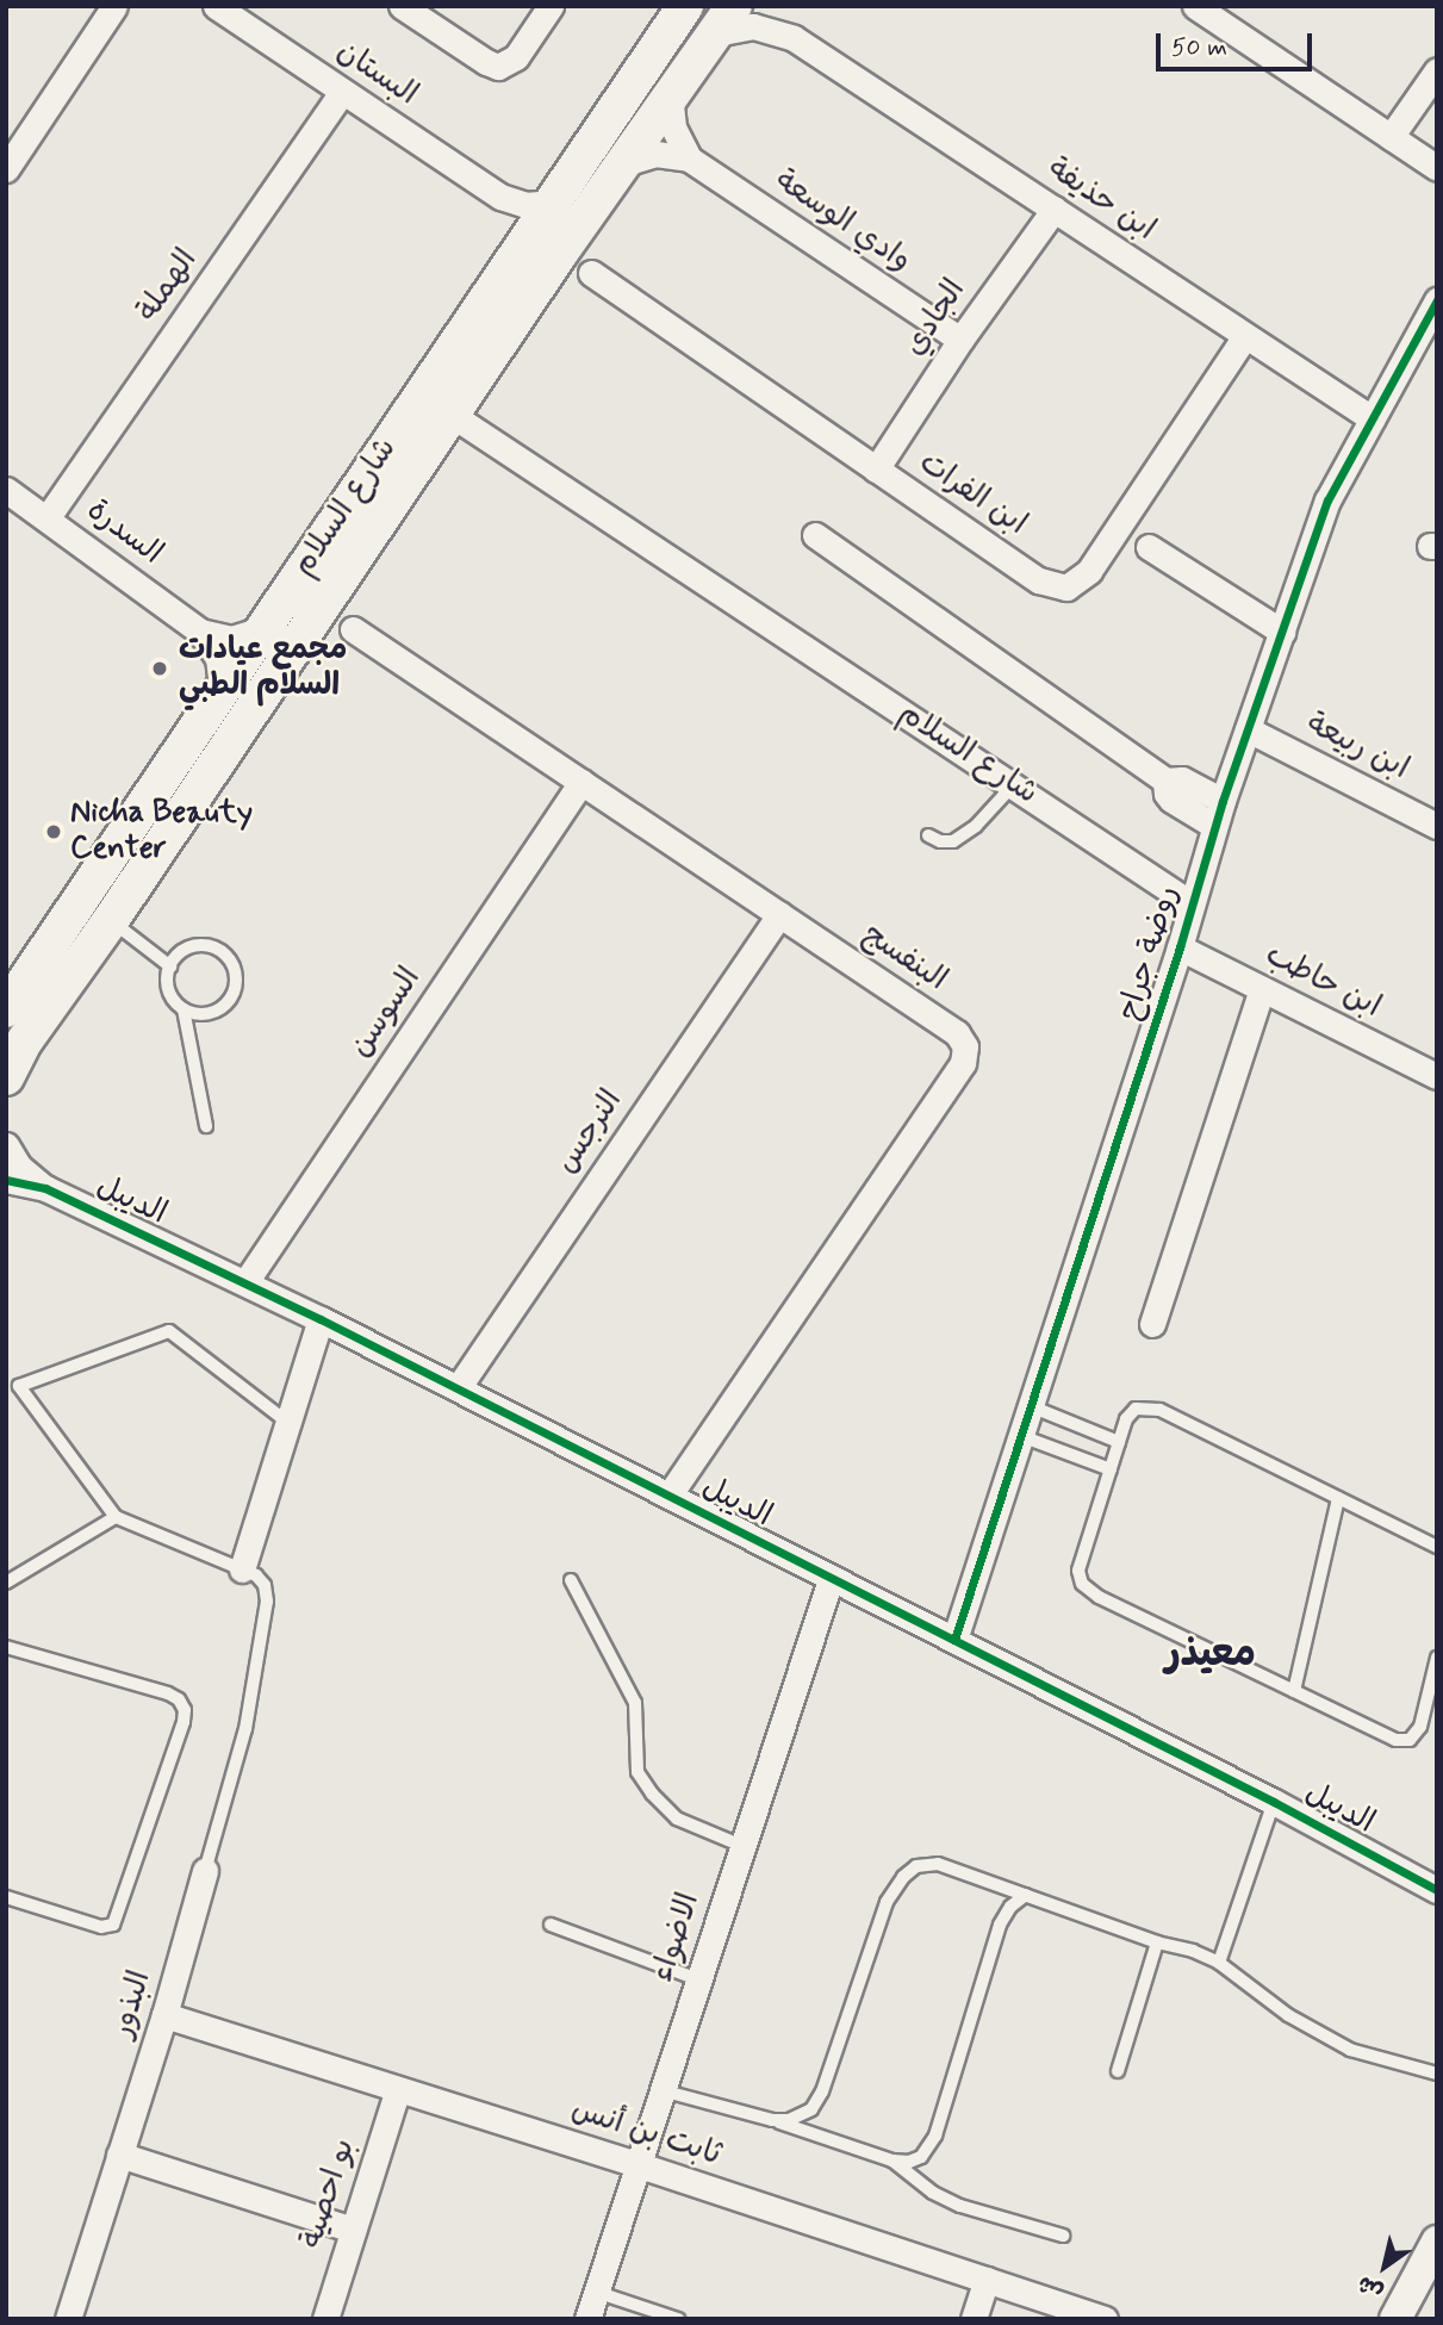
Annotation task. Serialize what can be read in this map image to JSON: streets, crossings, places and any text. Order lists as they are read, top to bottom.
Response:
{
  "streets": {
    "main road": ["شارع السلام"],
    "street": [
      "البستان",
      "ابن حذيفة",
      "وادي الوسعة",
      "الهملة",
      "الجادي",
      "ابن الفرات",
      "السدرة",
      "ابن ربيعة",
      "روضة جراح",
      "البنفسج",
      "ابن حاطب",
      "السوسن",
      "النرجس",
      "الديبل",
      "الاضواء",
      "البذور",
      "ثابت بن أنس",
      "بو احصية"
    ]
  },
  "crossings": [
    ["البستان", "الهملة"],
    ["البستان", "شارع السلام"],
    ["ابن حذيفة", "الجادي"],
    ["ابن حذيفة", "ابن الفرات"],
    ["ابن حذيفة", "شارع السلام"],
    ["ابن حذيفة", "روضة جراح"],
    ["وادي الوسعة", "الجادي"],
    ["الهملة", "السدرة"],
    ["الجادي", "ابن الفرات"],
    ["شارع السلام", "السدرة"],
    ["شارع السلام", "روضة جراح"],
    ["ابن ربيعة", "روضة جراح"],
    ["روضة جراح", "ابن حاطب"],
    ["روضة جراح", "الديبل"],
    ["البنفسج", "السوسن"],
    ["البنفسج", "النرجس"],
    ["البنفسج", "الديبل"],
    ["السوسن", "الديبل"],
    ["النرجس", "الديبل"],
    ["الديبل", "الاضواء"],
    ["الاضواء", "ثابت بن أنس"],
    ["البذور", "ثابت بن أنس"],
    ["ثابت بن أنس", "بو احصية"]
  ],
  "districts": ["معيذر"],
  "places": ["مجمع عيادات السلام الطبي", "Nicha Beauty Center"],
  "scale_bar": "50 m",
  "north": "bottom left"
}
